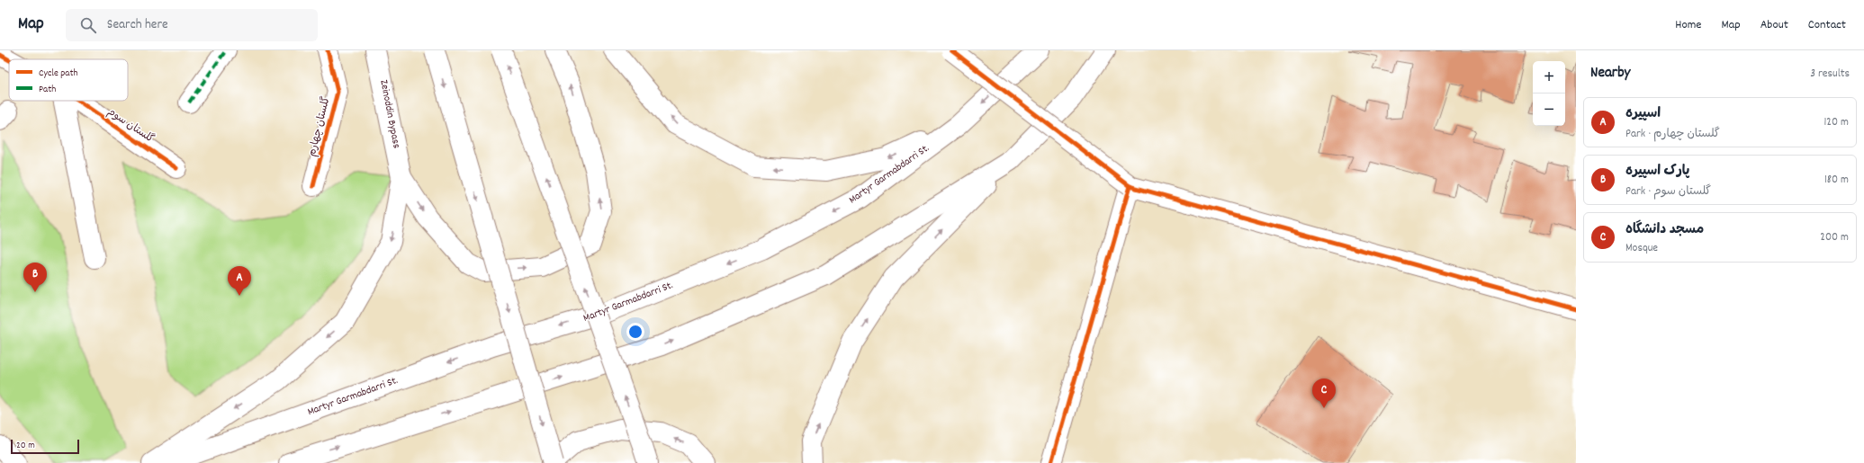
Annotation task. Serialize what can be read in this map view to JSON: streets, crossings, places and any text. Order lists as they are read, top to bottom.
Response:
{
  "streets": {
    "main road": [
      "Zeinoddin Bypass",
      "گلستان سوم",
      "گلستان چهارم",
      "Martyr Garmabdarri St."
    ]
  },
  "legend": ["Cycle path", "Path"],
  "scale_bar": "20 m",
  "page": {
    "header": "Map",
    "search": "Search here",
    "nav": [
      "Home",
      "Map",
      "About",
      "Contact"
    ],
    "heading": ["Nearby", "3 results"],
    "map_buttons": ["+", "−"],
    "list": [
      {
        "mark": "A",
        "name": "اسپیره",
        "note": "Park · گلستان چهارم",
        "value": "120 m"
      },
      {
        "mark": "B",
        "name": "پارک اسپیره",
        "note": "Park · گلستان سوم",
        "value": "180 m"
      },
      {
        "mark": "C",
        "name": "مسجد دانشگاه",
        "note": "Mosque",
        "value": "200 m"
      }
    ],
    "pins": ["B", "A", "C"],
    "scale": "20 m"
  }
}
